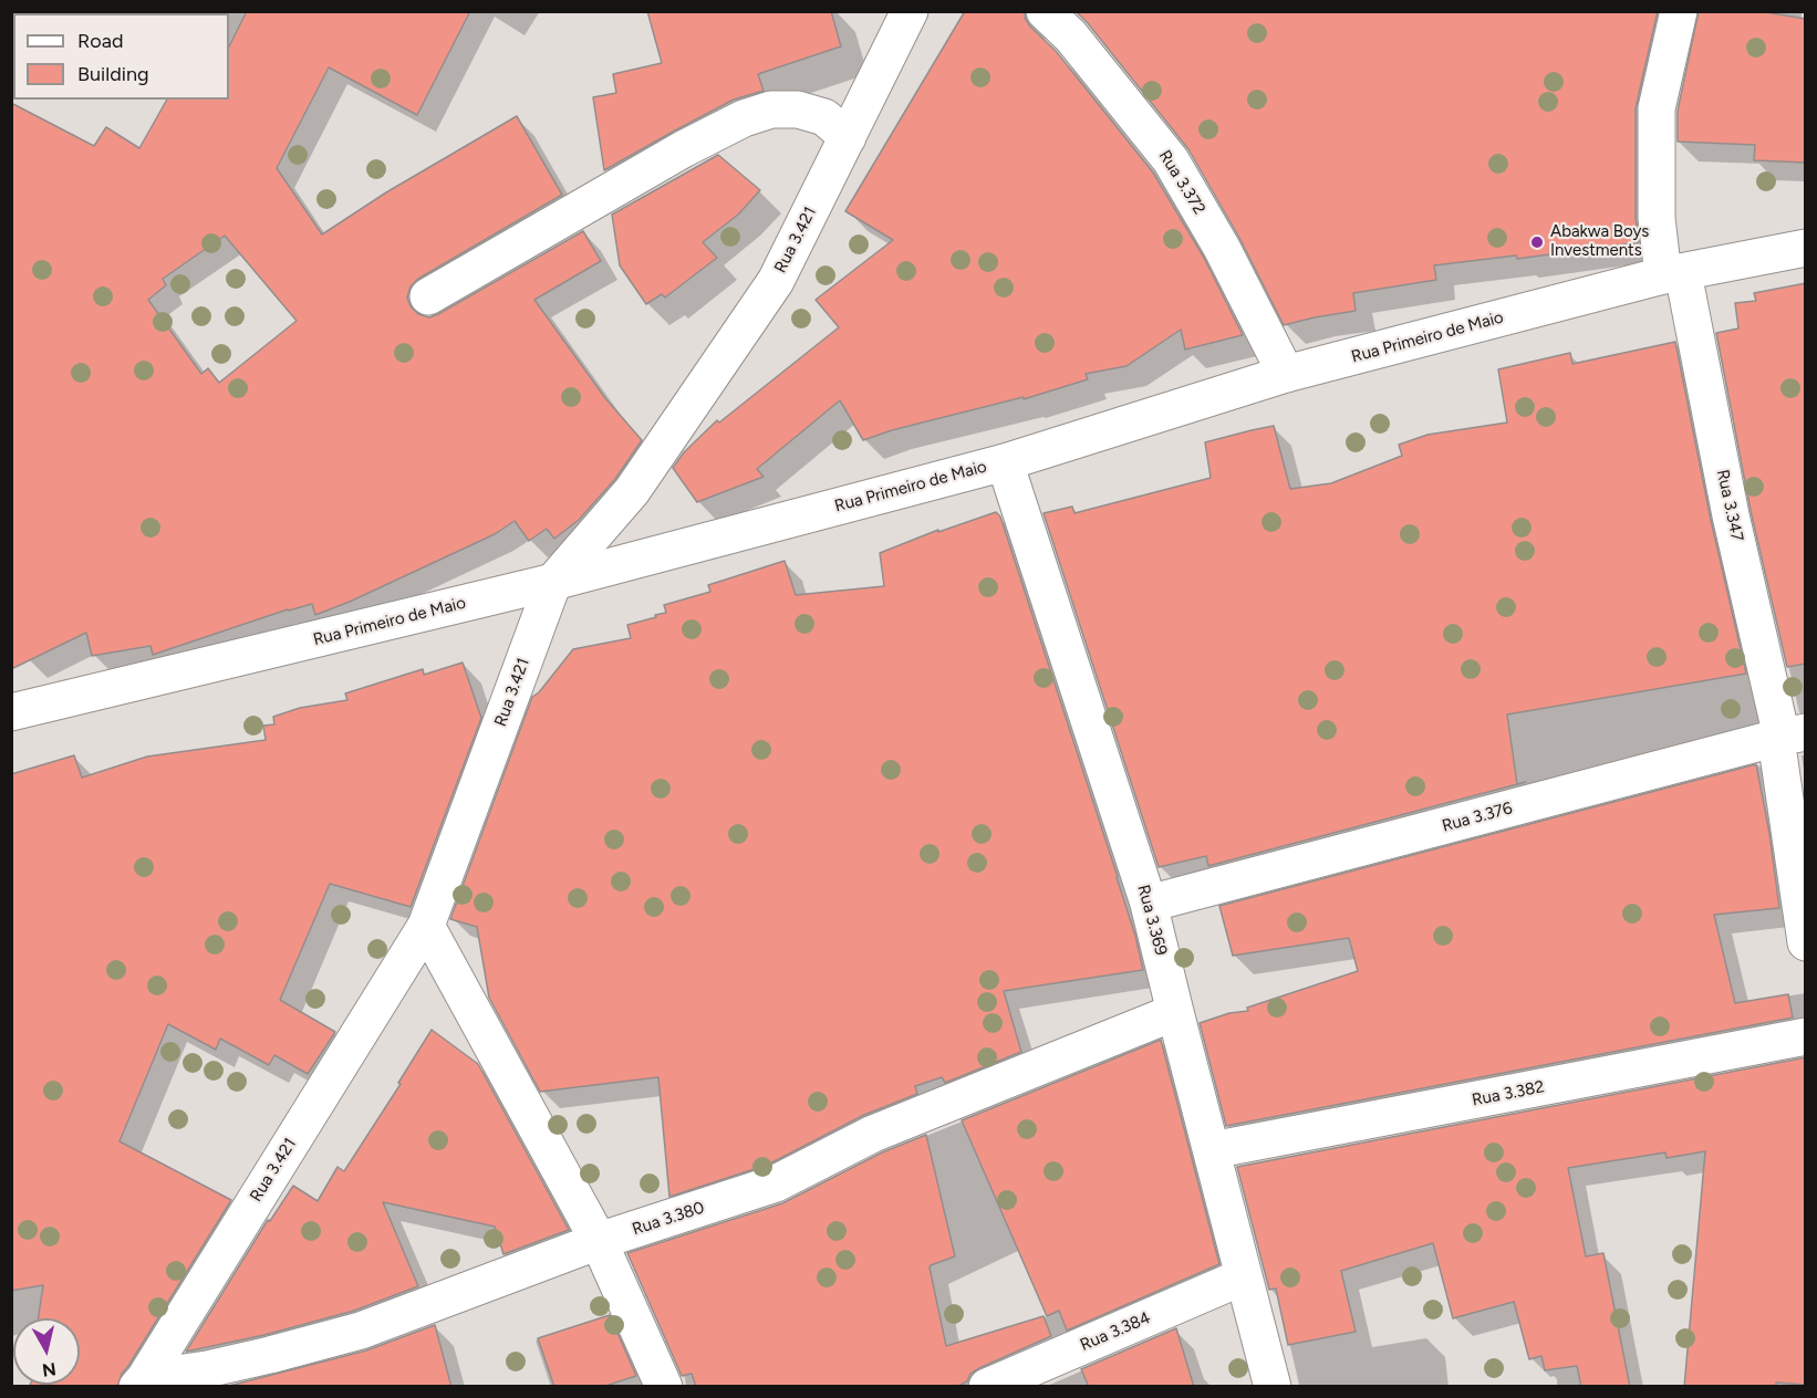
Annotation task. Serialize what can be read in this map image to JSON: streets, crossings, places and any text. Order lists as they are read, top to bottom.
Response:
{
  "streets": {
    "street": [
      "Rua 3.372",
      "Rua 3.421",
      "Rua Primeiro de Maio",
      "Rua 3.347",
      "Rua 3.376",
      "Rua 3.369",
      "Rua 3.382",
      "Rua 3.380",
      "Rua 3.384"
    ]
  },
  "crossings": [
    ["Rua 3.372", "Rua Primeiro de Maio"],
    ["Rua 3.421", "Rua Primeiro de Maio"],
    ["Rua 3.421", "Rua 3.380"],
    ["Rua Primeiro de Maio", "Rua 3.347"],
    ["Rua Primeiro de Maio", "Rua 3.369"],
    ["Rua 3.347", "Rua 3.376"],
    ["Rua 3.376", "Rua 3.369"],
    ["Rua 3.369", "Rua 3.382"],
    ["Rua 3.369", "Rua 3.380"],
    ["Rua 3.369", "Rua 3.384"]
  ],
  "places": ["Abakwa Boys Investments"],
  "legend": ["Road", "Building"],
  "north": "bottom"
}
